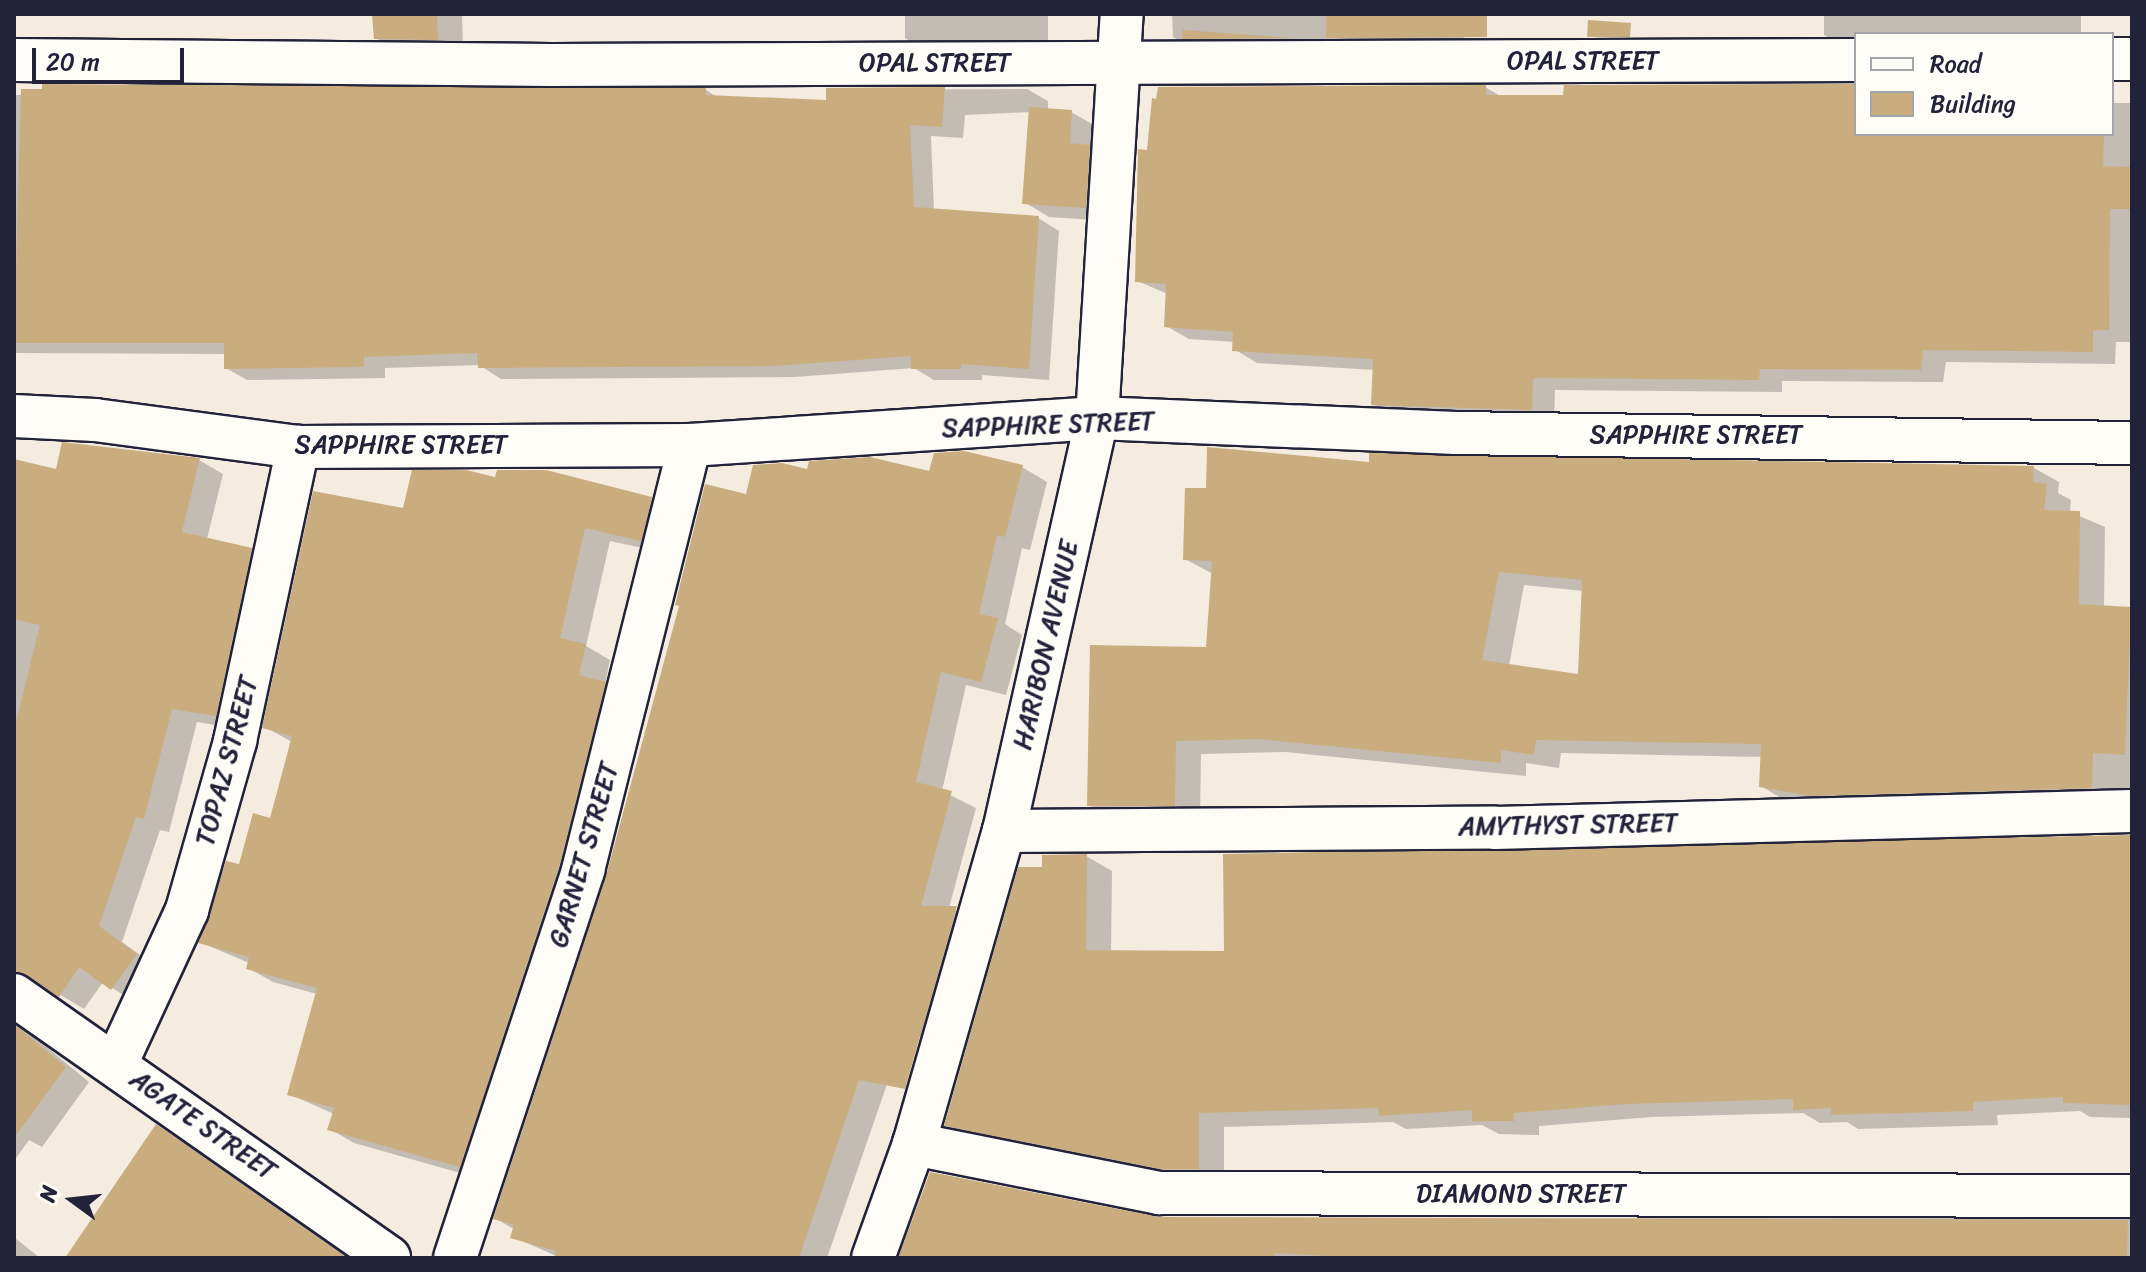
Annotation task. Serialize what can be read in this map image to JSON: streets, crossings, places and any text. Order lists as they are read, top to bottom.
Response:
{
  "streets": {
    "street": [
      "OPAL STREET",
      "SAPPHIRE STREET",
      "HARIBON AVENUE",
      "TOPAZ STREET",
      "AMYTHYST STREET",
      "GARNET STREET",
      "AGATE STREET",
      "DIAMOND STREET"
    ]
  },
  "crossings": [
    ["OPAL STREET", "HARIBON AVENUE"],
    ["SAPPHIRE STREET", "HARIBON AVENUE"],
    ["SAPPHIRE STREET", "TOPAZ STREET"],
    ["SAPPHIRE STREET", "GARNET STREET"],
    ["HARIBON AVENUE", "AMYTHYST STREET"],
    ["HARIBON AVENUE", "DIAMOND STREET"],
    ["TOPAZ STREET", "AGATE STREET"]
  ],
  "legend": ["Road", "Building"],
  "scale_bar": "20 m",
  "north": "left"
}
